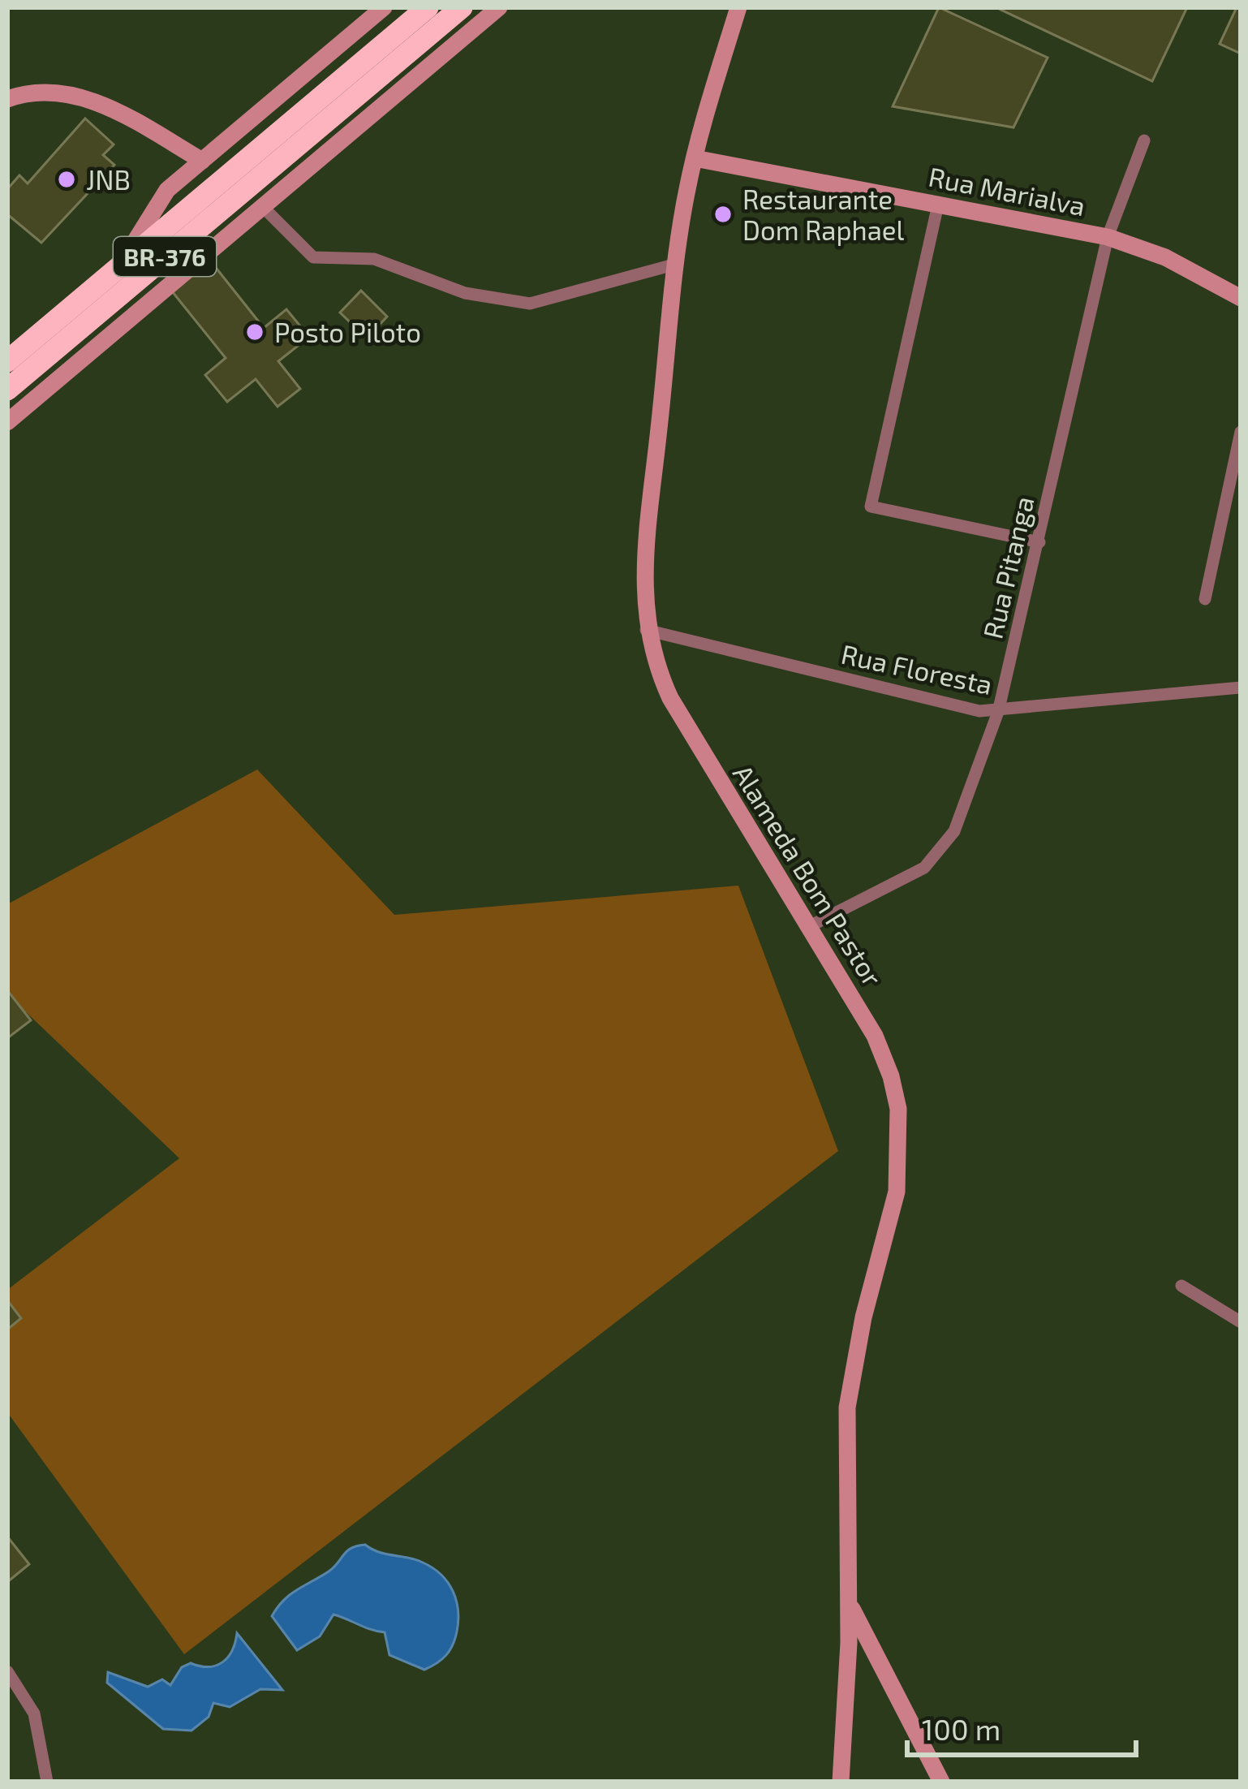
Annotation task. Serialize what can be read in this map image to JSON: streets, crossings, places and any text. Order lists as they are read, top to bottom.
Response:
{
  "streets": {
    "highway": ["BR-376"],
    "main road": ["Rua Marialva", "Alameda Bom Pastor"],
    "street": ["Rua Pitanga", "Rua Floresta"]
  },
  "crossings": [
    ["Rua Marialva", "Rua Pitanga"],
    ["Rua Marialva", "Alameda Bom Pastor"],
    ["Rua Pitanga", "Rua Floresta"],
    ["Rua Pitanga", "Alameda Bom Pastor"],
    ["Rua Floresta", "Alameda Bom Pastor"]
  ],
  "places": ["JNB", "Restaurante Dom Raphael", "Posto Piloto"],
  "scale_bar": "100 m"
}
